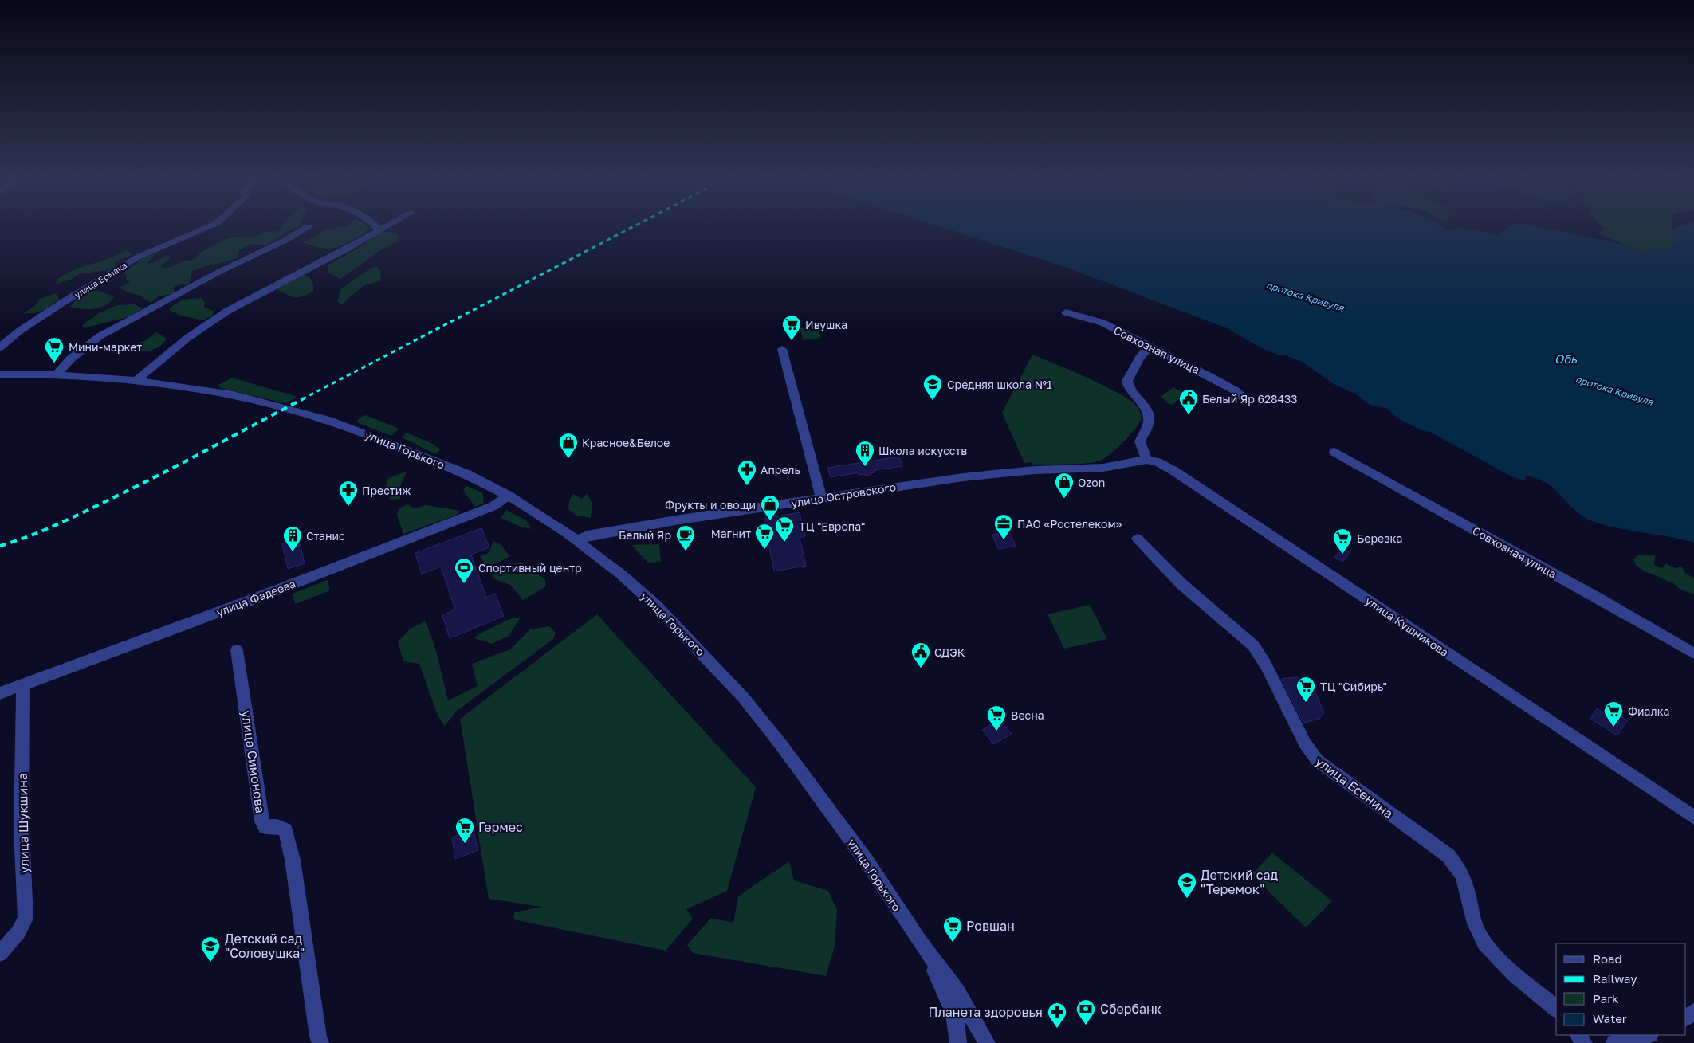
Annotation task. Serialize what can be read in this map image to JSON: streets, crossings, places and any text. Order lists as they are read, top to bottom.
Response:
{
  "streets": {
    "street": [
      "улица Ермака",
      "Совхозная улица",
      "улица Горького",
      "улица Островского",
      "улица Фадеева",
      "улица Кушникова",
      "улица Симонова",
      "улица Есенина",
      "улица Шукшина"
    ]
  },
  "crossings": [
    ["улица Горького", "улица Островского"],
    ["улица Горького", "улица Фадеева"],
    ["улица Островского", "улица Кушникова"],
    ["улица Фадеева", "улица Шукшина"]
  ],
  "water": ["протока Кривуля", "Обь"],
  "places": {
    "supermarket": [
      "Ивушка",
      "Мини-маркет",
      "ТЦ \"Европа\"",
      "Магнит",
      "Березка",
      "ТЦ \"Сибирь\"",
      "Фиалка",
      "Весна",
      "Гермес",
      "Ровшан"
    ],
    "school or university": ["Средняя школа №1", "Детский сад \"Теремок\"", "Детский сад \"Соловушка\""],
    "public building": ["Белый Яр 628433", "СДЭК"],
    "shop": ["Красное&Белое", "Ozon", "Фрукты и овощи"],
    "building": ["Школа искусств", "Станис"],
    "pharmacy": ["Апрель", "Престиж", "Планета здоровья"],
    "office": ["ПАО «Ростелеком»"],
    "cafe": ["Белый Яр"],
    "sports": ["Спортивный центр"],
    "bank": ["Сбербанк"]
  },
  "legend": [
    "Road",
    "Railway",
    "Park",
    "Water"
  ]
}
